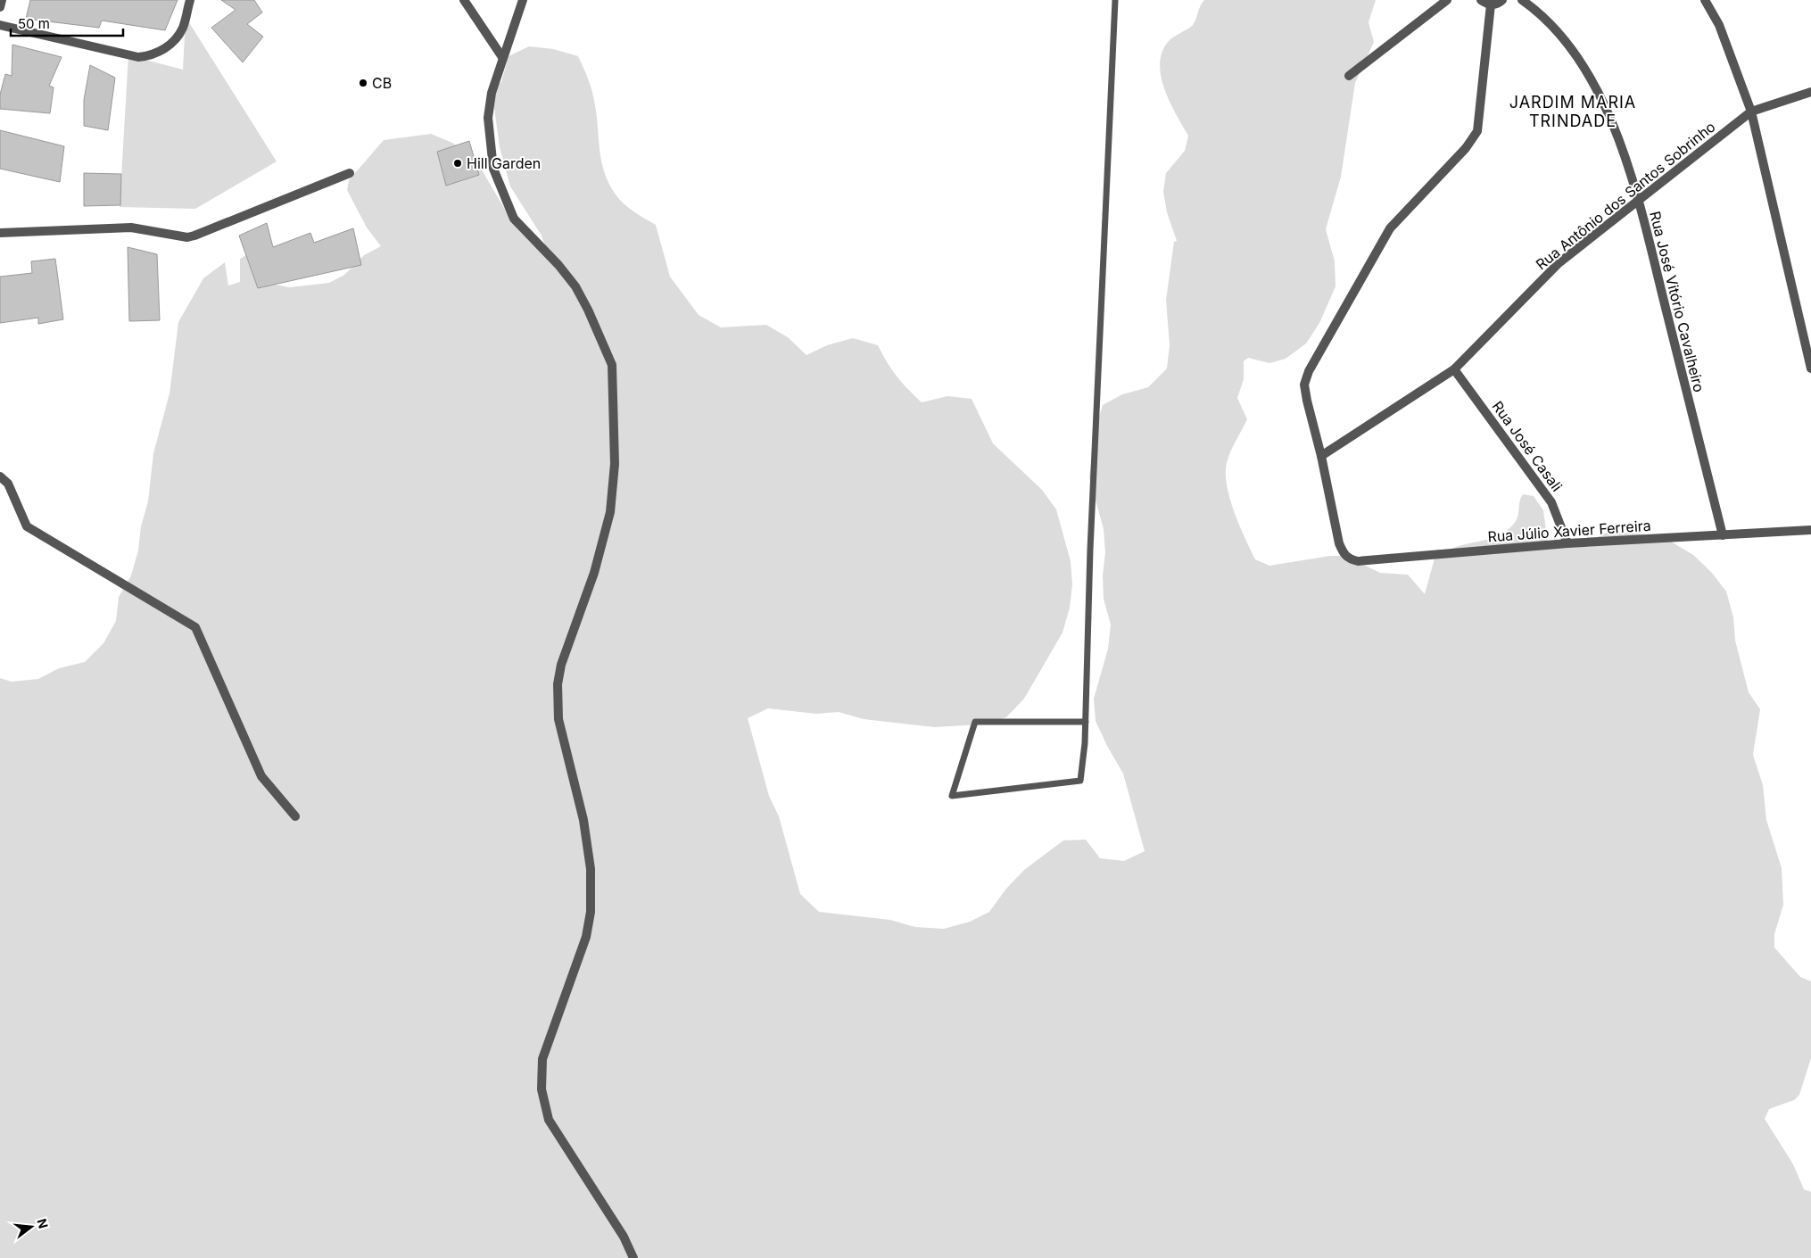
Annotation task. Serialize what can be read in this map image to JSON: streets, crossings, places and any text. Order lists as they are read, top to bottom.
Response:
{
  "streets": {
    "street": [
      "Rua Antônio dos Santos Sobrinho",
      "Rua José Vitório Cavalheiro",
      "Rua José Casali",
      "Rua Júlio Xavier Ferreira"
    ]
  },
  "crossings": [
    ["Rua Antônio dos Santos Sobrinho", "Rua José Vitório Cavalheiro"],
    ["Rua Antônio dos Santos Sobrinho", "Rua José Casali"],
    ["Rua Antônio dos Santos Sobrinho", "Rua Júlio Xavier Ferreira"],
    ["Rua José Vitório Cavalheiro", "Rua Júlio Xavier Ferreira"],
    ["Rua José Casali", "Rua Júlio Xavier Ferreira"]
  ],
  "districts": ["JARDIM MARIA TRINDADE"],
  "places": ["CB", "Hill Garden"],
  "scale_bar": "50 m",
  "north": "right"
}
